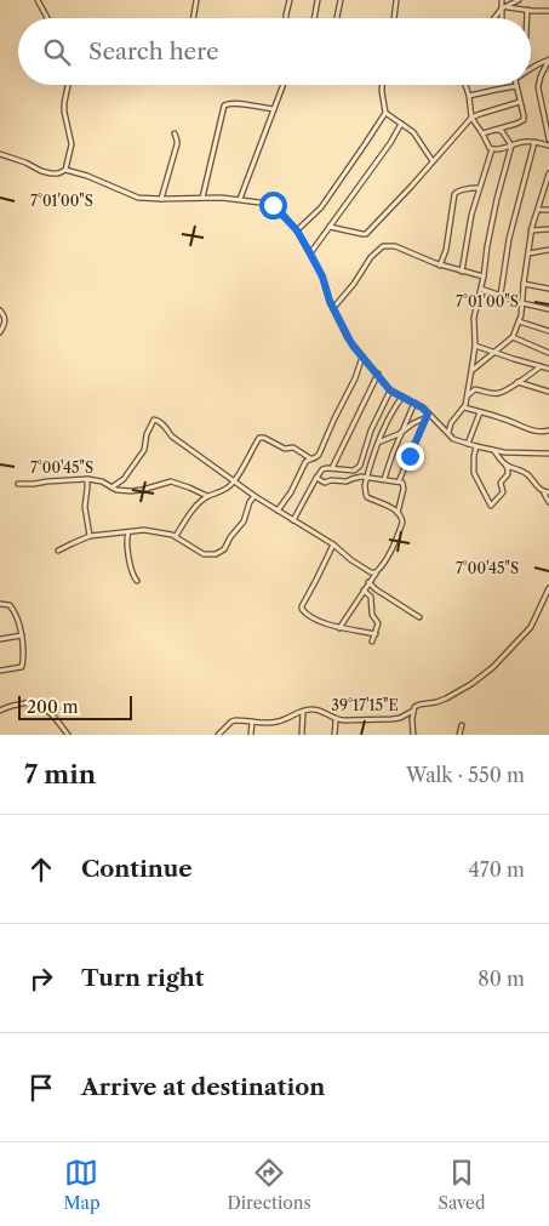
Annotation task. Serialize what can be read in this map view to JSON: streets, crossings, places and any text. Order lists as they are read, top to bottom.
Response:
{
  "scale_bar": "200 m",
  "page": {
    "search": "Search here",
    "scale": "200 m",
    "heading": ["7 min", "Walk · 550 m"],
    "list": [
      ["Continue", "470 m"],
      ["Turn right", "80 m"],
      "Arrive at destination"
    ],
    "nav": ["Map", "Directions", "Saved"]
  },
  "coordinates": ["7°01'00\"S", "7°00'45\"S", "39°17'15\"E"]
}
